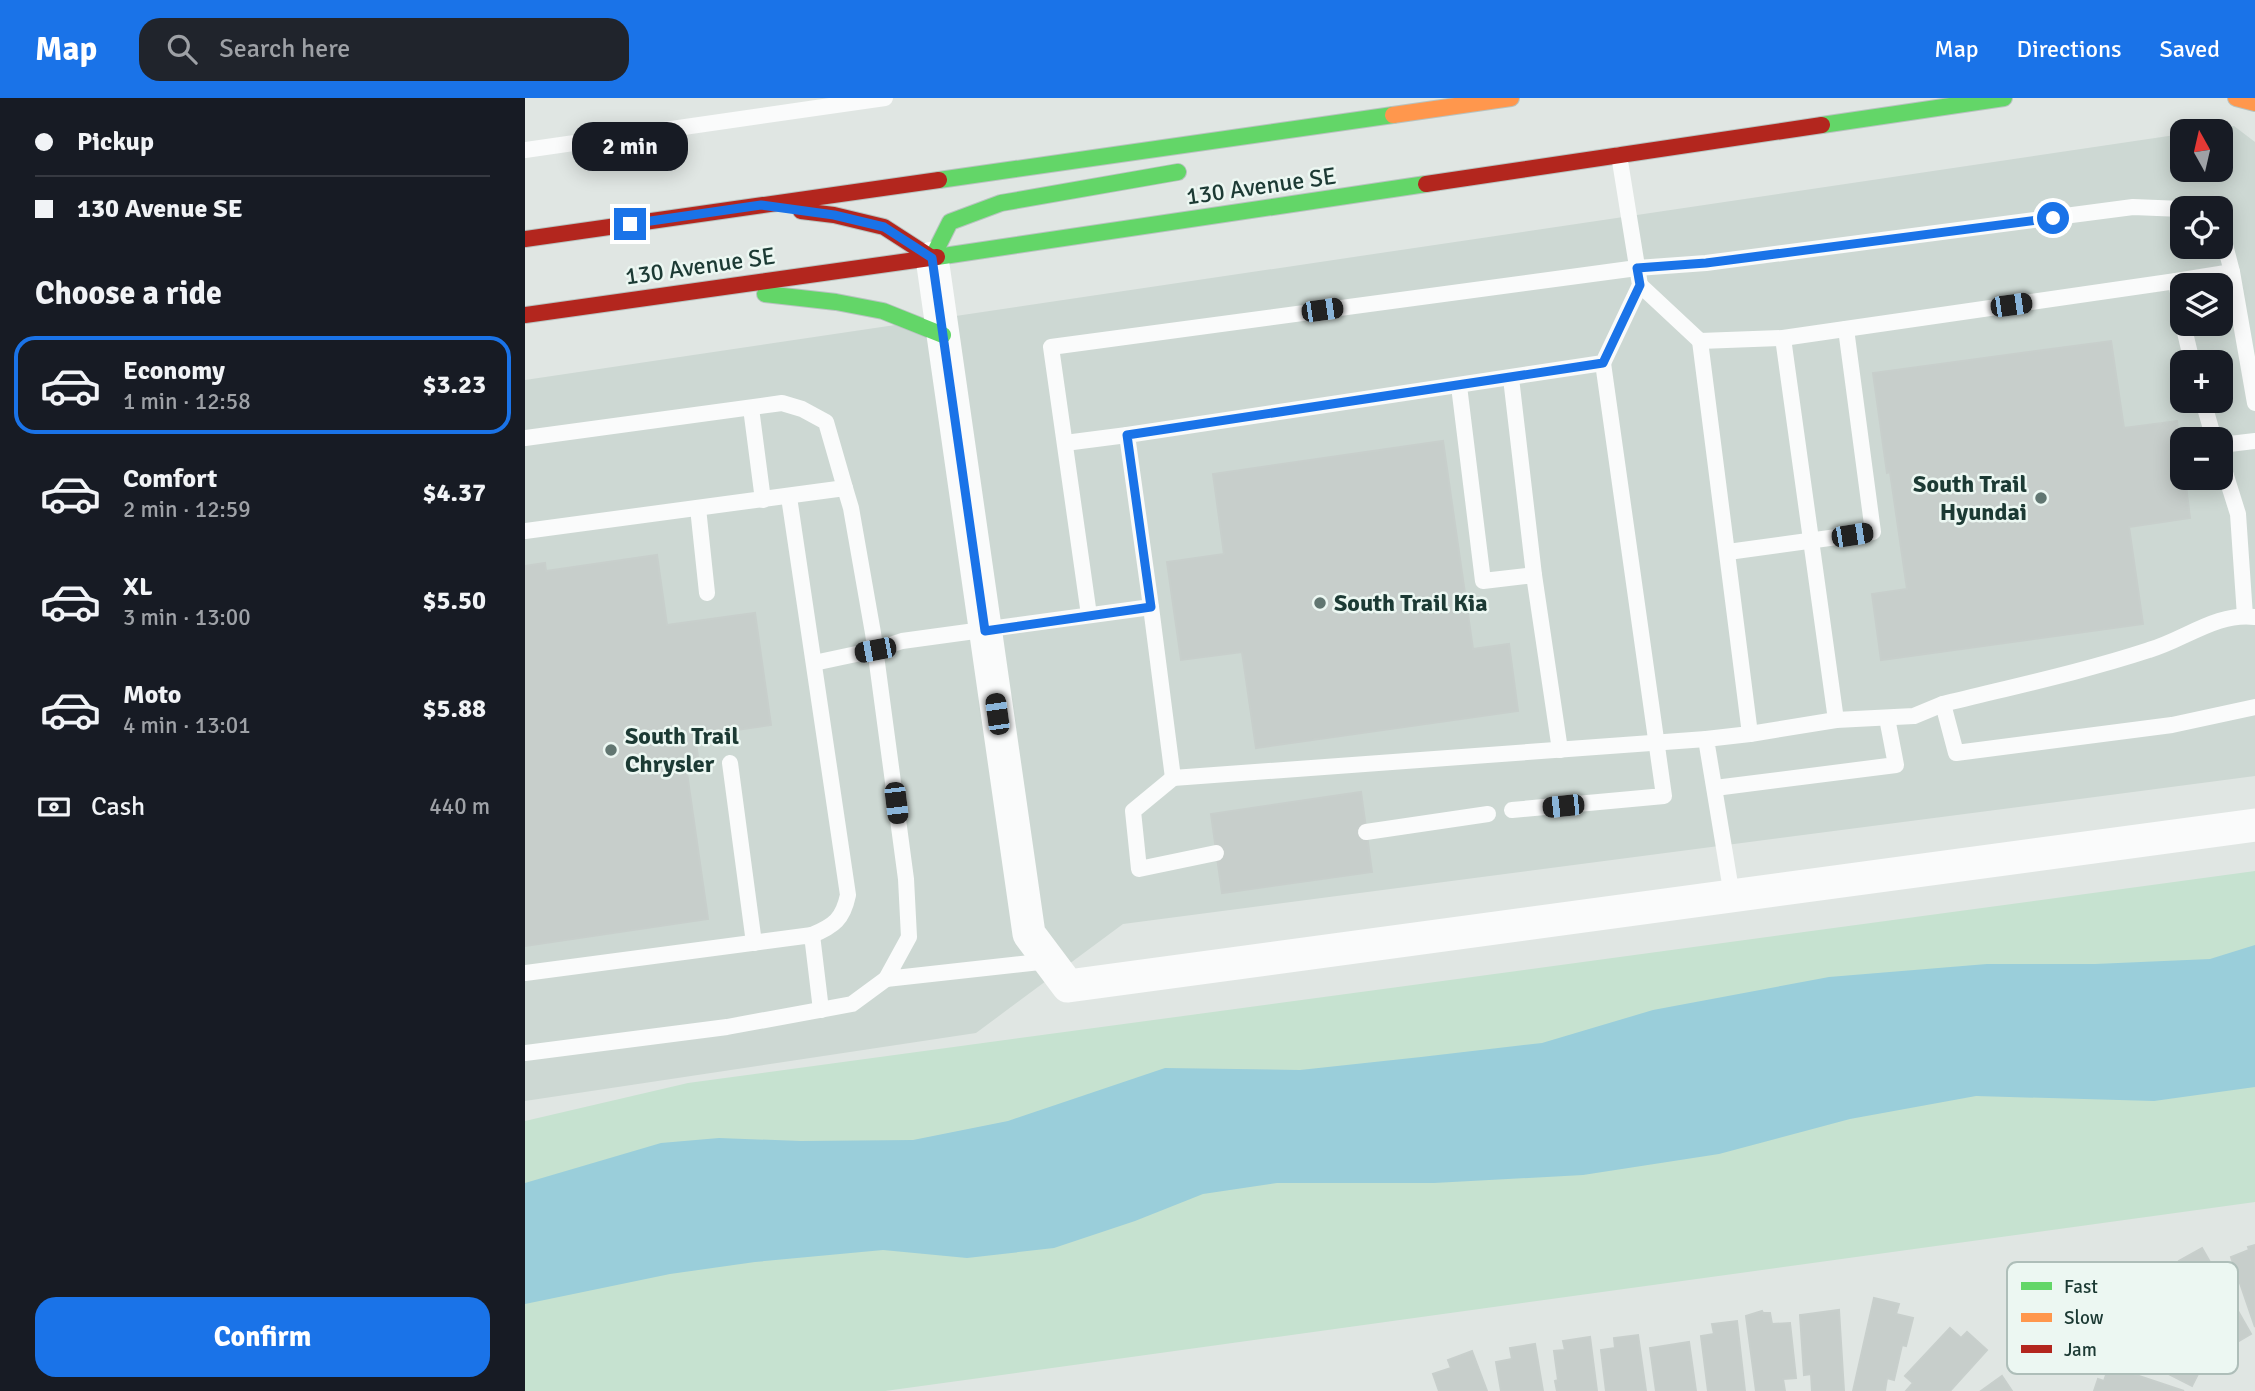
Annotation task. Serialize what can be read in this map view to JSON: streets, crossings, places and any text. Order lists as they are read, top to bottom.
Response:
{
  "streets": {
    "main road": ["130 Avenue SE"]
  },
  "places": ["South Trail Hyundai", "South Trail Kia", "South Trail Chrysler"],
  "legend": ["Fast", "Slow", "Jam"],
  "north": "top",
  "page": {
    "header": "Map",
    "search": "Search here",
    "nav": ["Map", "Directions", "Saved"],
    "banner": ["Pickup", "130 Avenue SE"],
    "map_buttons": ["+", "−"],
    "bubble": "2 min",
    "heading": "Choose a ride",
    "list": [
      {
        "name": "Economy",
        "note": "1 min · 12:58",
        "value": "$3.23"
      },
      {
        "name": "Comfort",
        "note": "2 min · 12:59",
        "value": "$4.37"
      },
      {
        "name": "XL",
        "note": "3 min · 13:00",
        "value": "$5.50"
      },
      {
        "name": "Moto",
        "note": "4 min · 13:01",
        "value": "$5.88"
      }
    ],
    "pay": ["Cash", "440 m"],
    "buttons": "Confirm"
  }
}
